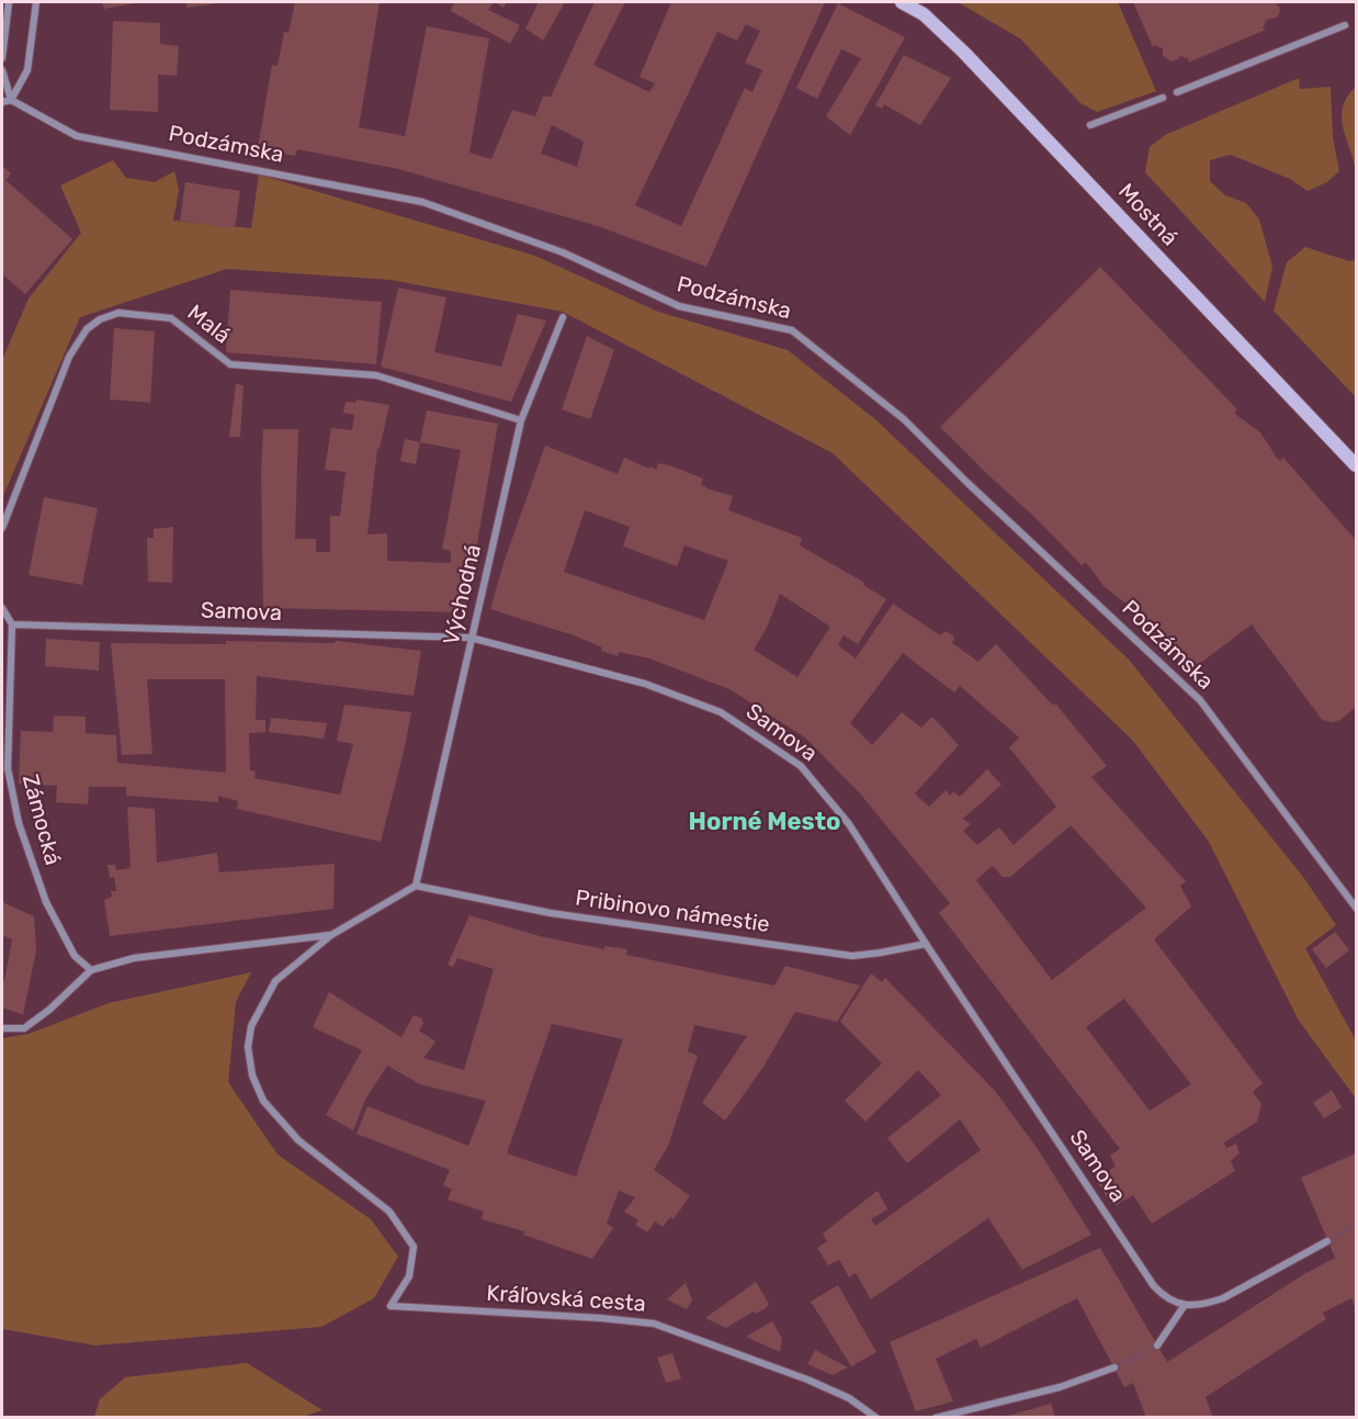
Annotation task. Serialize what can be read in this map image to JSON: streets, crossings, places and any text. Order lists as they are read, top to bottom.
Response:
{
  "streets": {
    "street": [
      "Podzámska",
      "Mostná",
      "Malá",
      "Východná",
      "Samova",
      "Zámocká",
      "Pribinovo námestie",
      "Kráľovská cesta"
    ]
  },
  "crossings": [
    ["Malá", "Východná"],
    ["Východná", "Samova"],
    ["Východná", "Pribinovo námestie"],
    ["Samova", "Zámocká"],
    ["Samova", "Pribinovo námestie"]
  ],
  "districts": ["Horné Mesto"]
}
